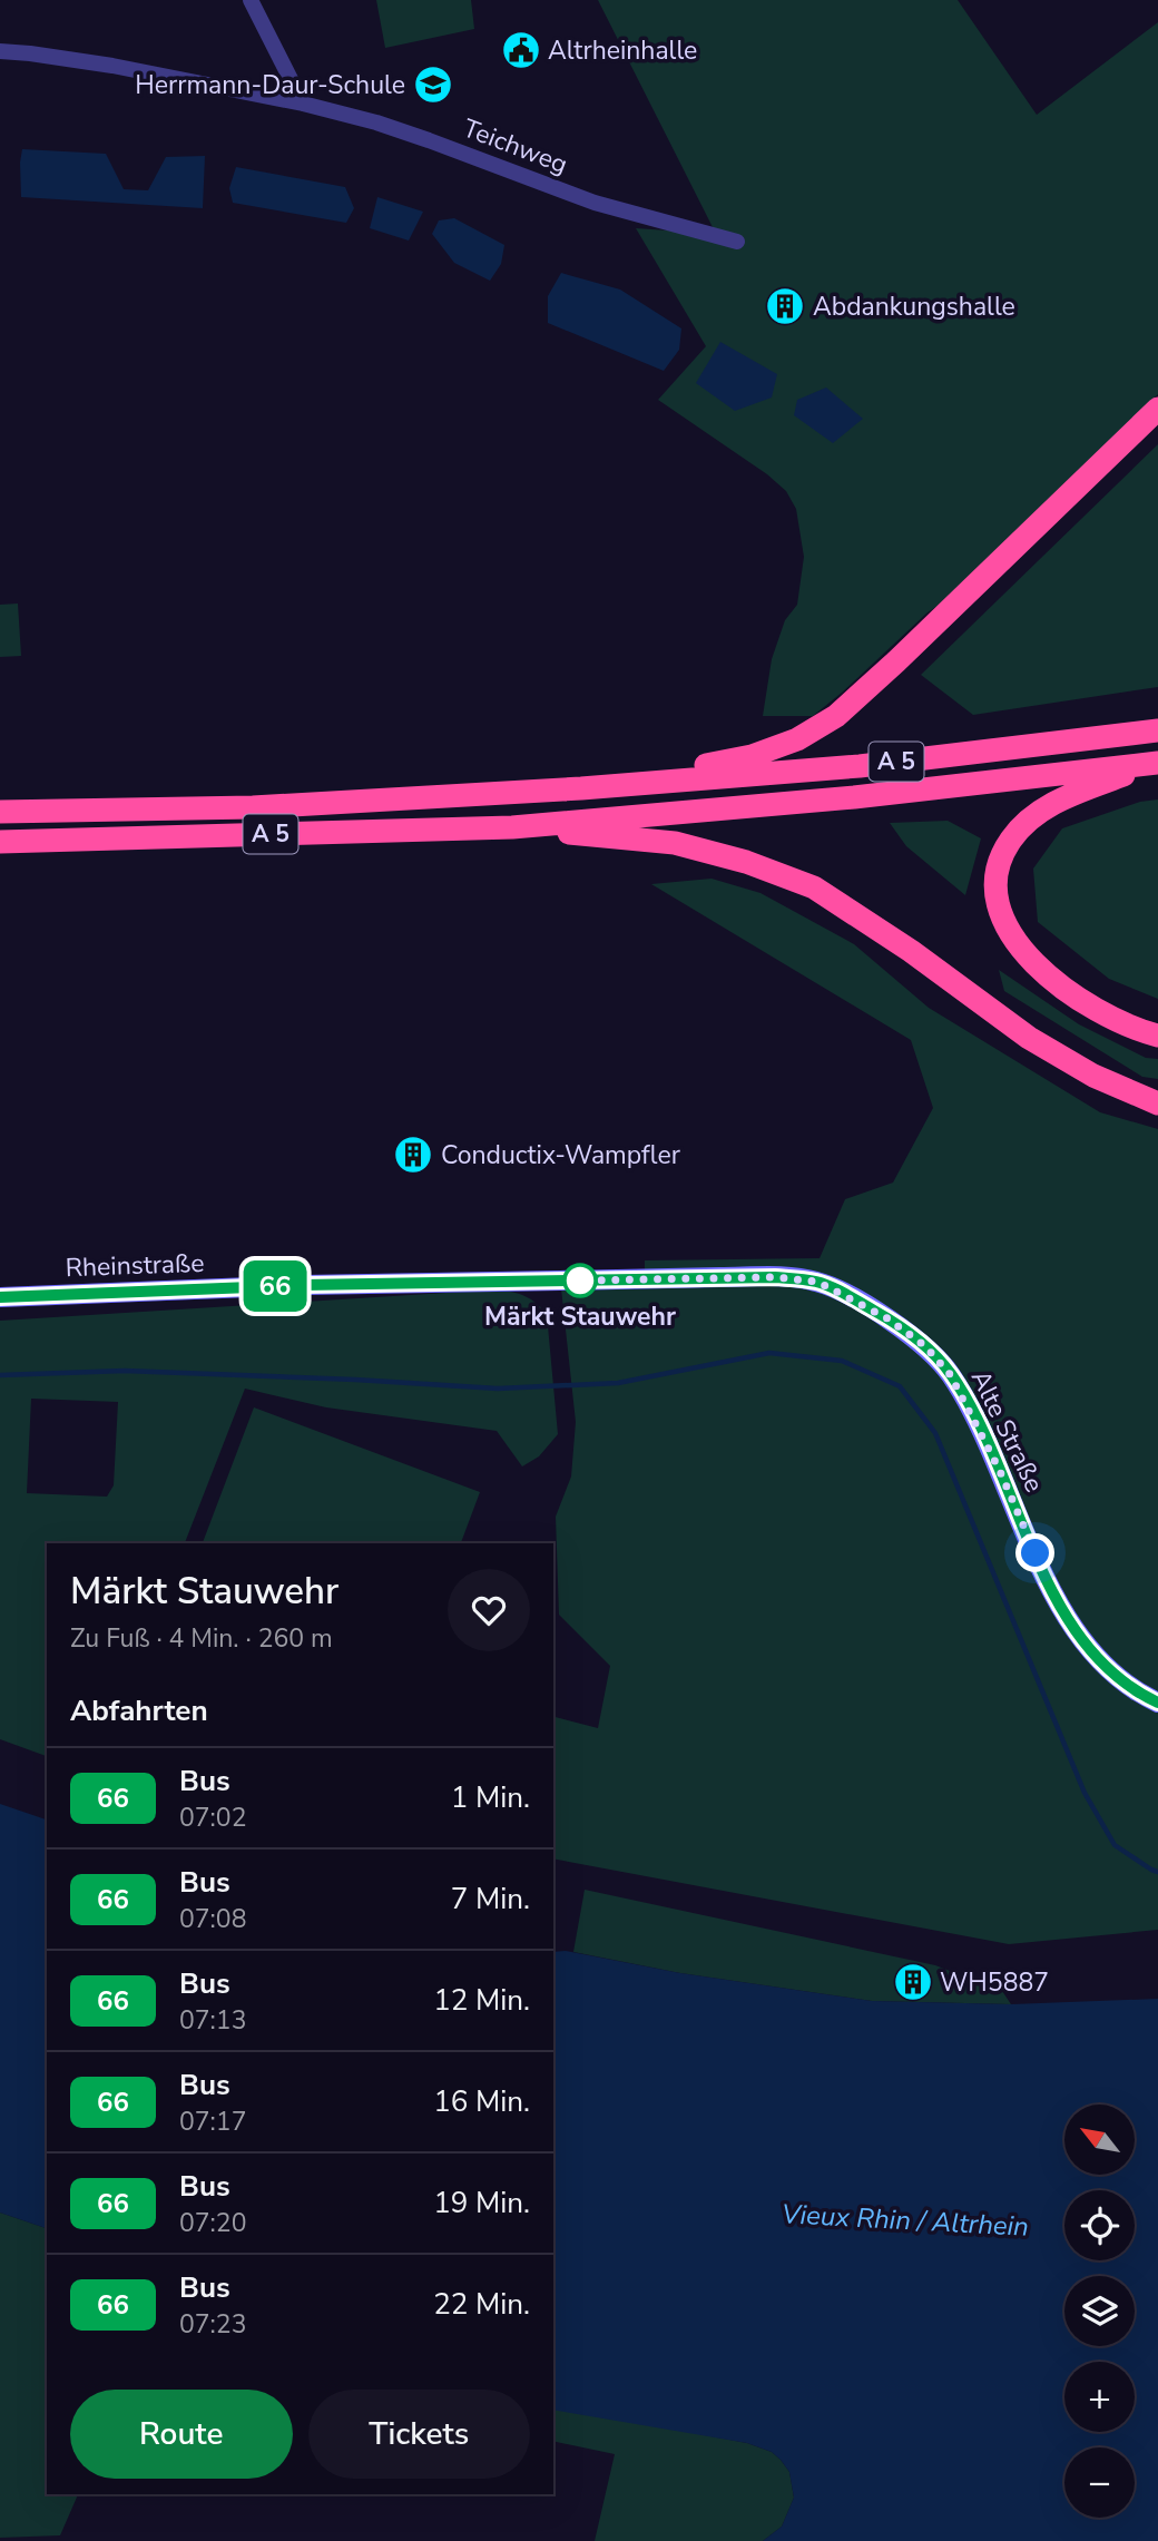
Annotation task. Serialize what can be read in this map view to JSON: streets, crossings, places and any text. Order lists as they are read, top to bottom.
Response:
{
  "streets": {
    "highway": ["A 5"],
    "street": ["Teichweg", "Rheinstraße", "Alte Straße"]
  },
  "crossings": [
    ["Rheinstraße", "Alte Straße"]
  ],
  "water": ["Vieux Rhin / Altrhein"],
  "places": {
    "public building": ["Altrheinhalle"],
    "school or university": ["Herrmann-Daur-Schule"],
    "building": ["Abdankungshalle", "Conductix-Wampfler", "WH5887"],
    "other": ["Märkt Stauwehr"]
  },
  "lines": ["bus line 66"],
  "north": "top left",
  "page": {
    "on_map": "66",
    "heading": [
      ["Märkt Stauwehr", "Zu Fuß · 4 Min. · 260 m"],
      "Abfahrten"
    ],
    "list": [
      {
        "mark": "66",
        "name": "Bus",
        "note": "07:02",
        "value": "1 Min."
      },
      {
        "mark": "66",
        "name": "Bus",
        "note": "07:08",
        "value": "7 Min."
      },
      {
        "mark": "66",
        "name": "Bus",
        "note": "07:13",
        "value": "12 Min."
      },
      {
        "mark": "66",
        "name": "Bus",
        "note": "07:17",
        "value": "16 Min."
      },
      {
        "mark": "66",
        "name": "Bus",
        "note": "07:20",
        "value": "19 Min."
      },
      {
        "mark": "66",
        "name": "Bus",
        "note": "07:23",
        "value": "22 Min."
      }
    ],
    "map_buttons": ["+", "−"],
    "buttons": ["Route", "Tickets"]
  }
}
